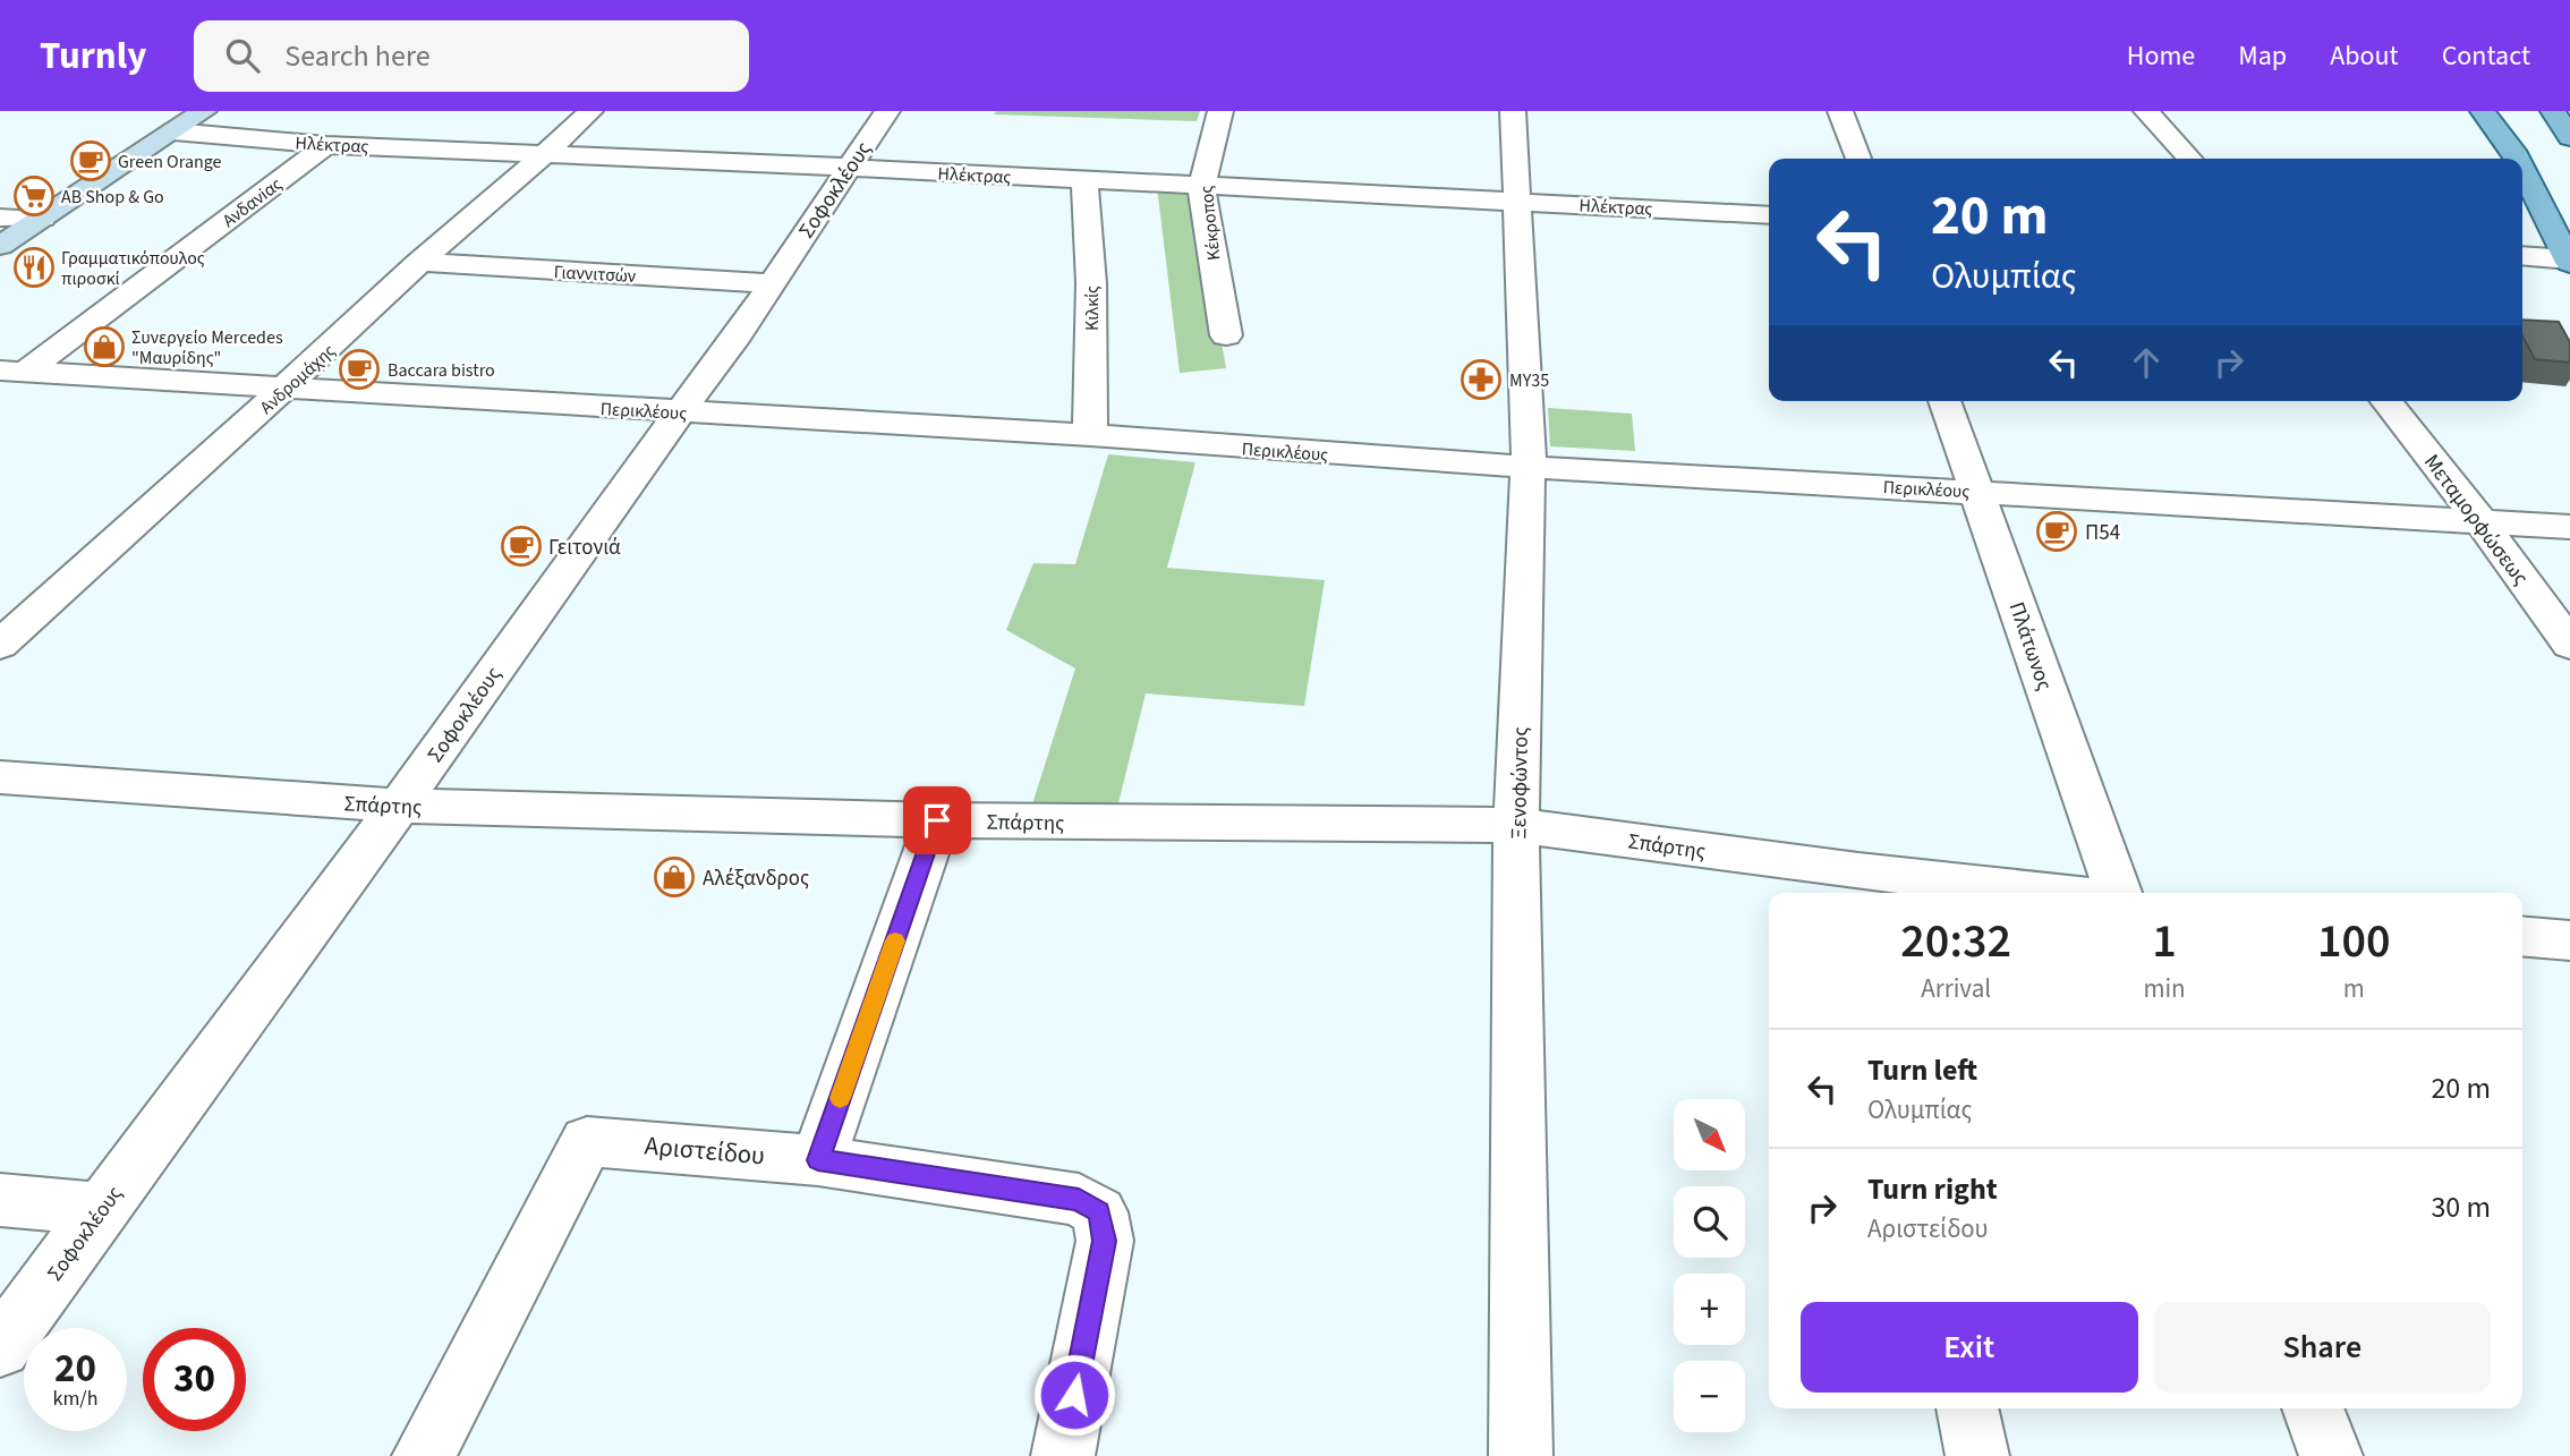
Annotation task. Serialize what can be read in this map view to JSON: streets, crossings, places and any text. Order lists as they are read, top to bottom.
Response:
{
  "streets": {
    "street": [
      "Ηλέκτρας",
      "Σοφοκλέους",
      "Ανδανiας",
      "Κέκροπος",
      "Γιαννιτσών",
      "Κιλκίς",
      "Ανδρομάχης",
      "Περικλέους",
      "Μεταμορφώσεως",
      "Πλάτωνος",
      "Ξενοφώντος",
      "Σπάρτης",
      "Αριστείδου"
    ]
  },
  "crossings": [
    ["Ηλέκτρας", "Σοφοκλέους"],
    ["Ηλέκτρας", "Ανδανiας"],
    ["Ηλέκτρας", "Κέκροπος"],
    ["Ηλέκτρας", "Κιλκίς"],
    ["Ηλέκτρας", "Ανδρομάχης"],
    ["Ηλέκτρας", "Ξενοφώντος"],
    ["Σοφοκλέους", "Γιαννιτσών"],
    ["Σοφοκλέους", "Περικλέους"],
    ["Σοφοκλέους", "Σπάρτης"],
    ["Ανδανiας", "Περικλέους"],
    ["Γιαννιτσών", "Ανδρομάχης"],
    ["Κιλκίς", "Περικλέους"],
    ["Ανδρομάχης", "Περικλέους"],
    ["Περικλέους", "Μεταμορφώσεως"],
    ["Περικλέους", "Πλάτωνος"],
    ["Περικλέους", "Ξενοφώντος"],
    ["Ξενοφώντος", "Σπάρτης"]
  ],
  "places": {
    "cafe": [
      "Green Orange",
      "Baccara bistro",
      "Π54",
      "Γειτονιά"
    ],
    "supermarket": ["AB Shop & Go"],
    "restaurant": ["Γραμματικόπουλος πιροσκί"],
    "shop": ["Συνεργείο Mercedes \"Μαυρίδης\"", "Αλέξανδρος"],
    "pharmacy": ["MY35"]
  },
  "north": "bottom right",
  "page": {
    "header": "Turnly",
    "search": "Search here",
    "nav": [
      "Home",
      "Map",
      "About",
      "Contact"
    ],
    "turn": ["20 m", "Ολυμπίας"],
    "eta": [
      "20:32",
      "Arrival",
      "1",
      "min",
      "100",
      "m"
    ],
    "list": [
      {
        "name": "Turn left",
        "note": "Ολυμπίας",
        "value": "20 m"
      },
      {
        "name": "Turn right",
        "note": "Αριστείδου",
        "value": "30 m"
      }
    ],
    "map_buttons": ["+", "−"],
    "buttons": ["Exit", "Share"],
    "speed": "20 km/h",
    "limit": "30"
  }
}
